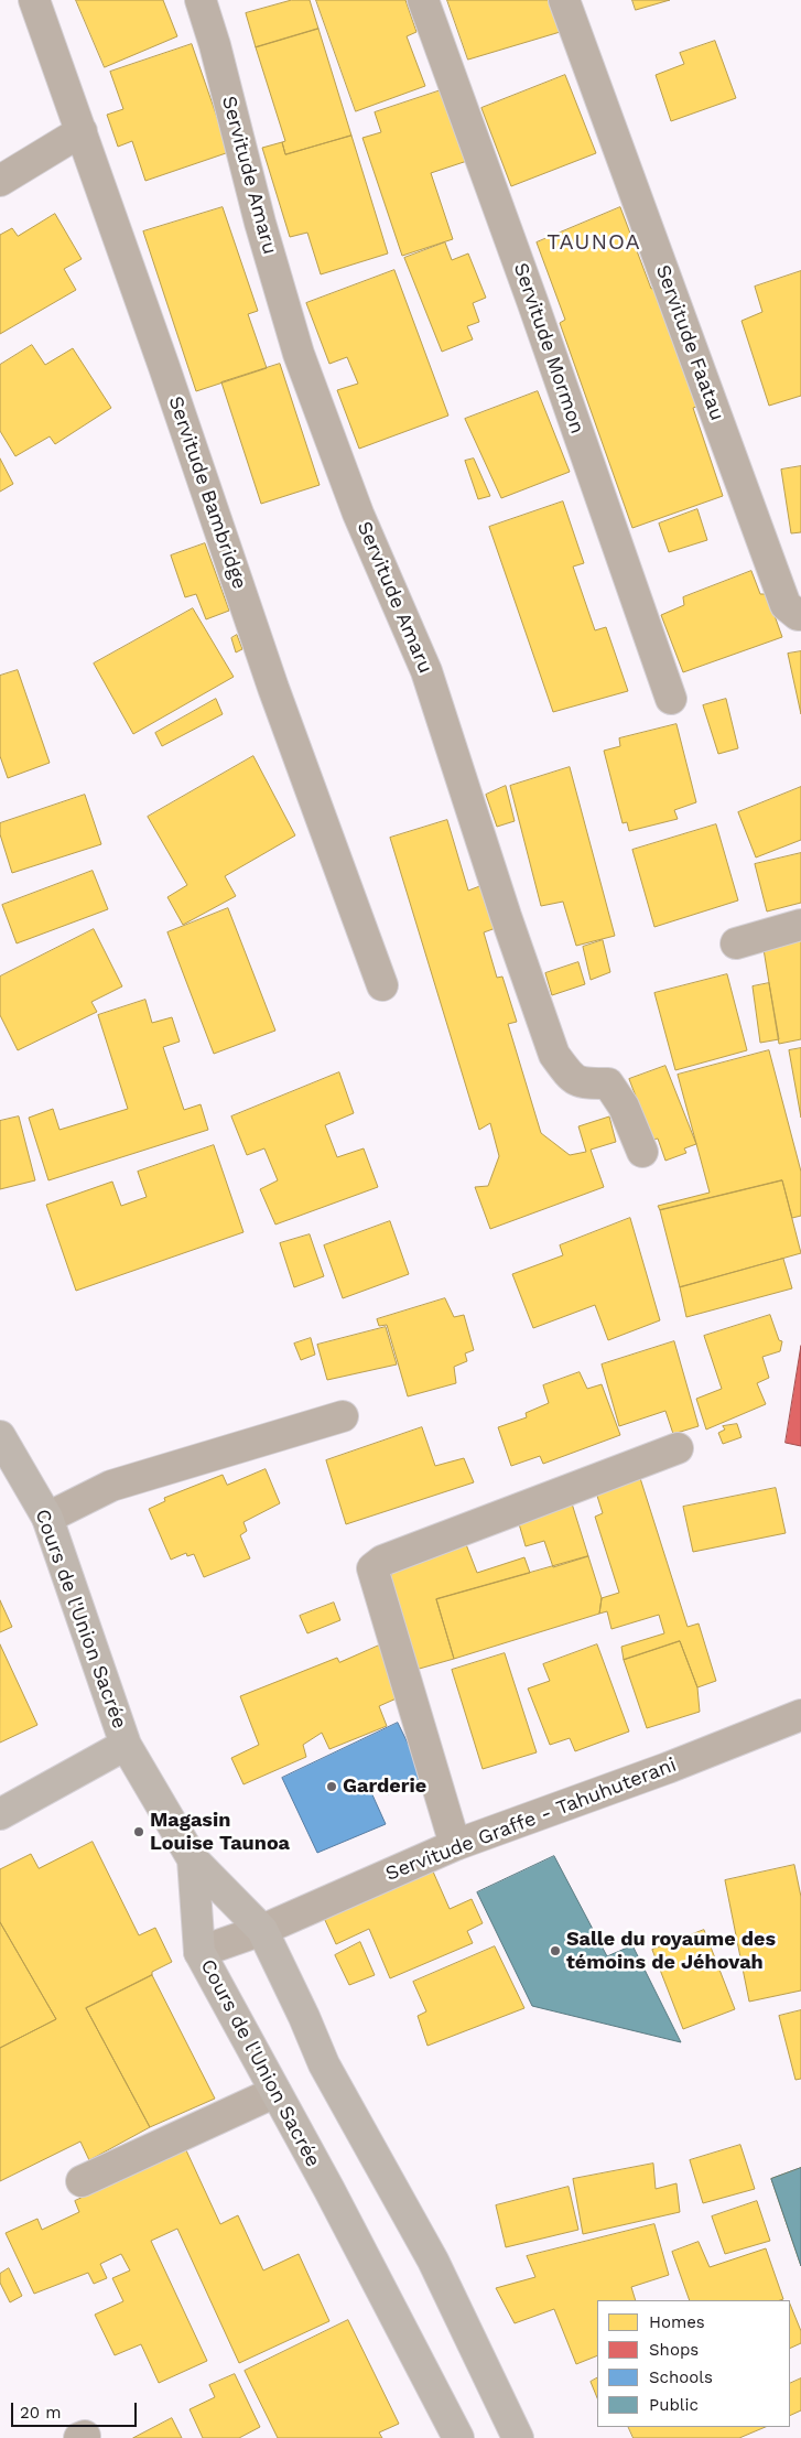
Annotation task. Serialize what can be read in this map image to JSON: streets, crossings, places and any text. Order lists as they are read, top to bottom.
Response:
{
  "streets": {
    "main road": ["Cours de l'Union Sacrée"],
    "street": [
      "Servitude Amaru",
      "Servitude Faatau",
      "Servitude Mormon",
      "Servitude Bambridge",
      "Servitude Graffe - Tahuhuterani"
    ]
  },
  "crossings": [
    ["Cours de l'Union Sacrée", "Servitude Graffe - Tahuhuterani"]
  ],
  "districts": ["TAUNOA"],
  "places": ["Garderie", "Magasin Louise Taunoa", "Salle du royaume des témoins de Jéhovah"],
  "legend": [
    "Homes",
    "Shops",
    "Schools",
    "Public"
  ],
  "scale_bar": "20 m"
}
